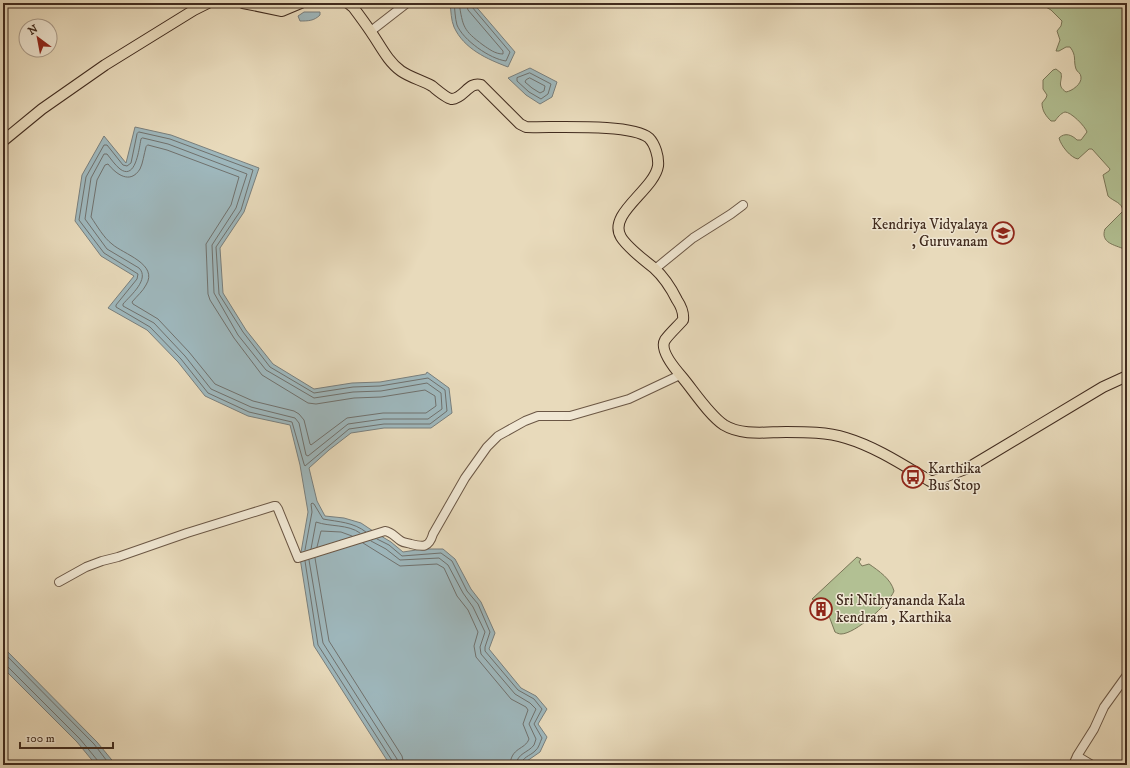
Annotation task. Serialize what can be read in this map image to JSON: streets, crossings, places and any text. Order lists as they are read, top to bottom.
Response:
{
  "places": {
    "school or university": ["Kendriya Vidyalaya , Guruvanam"],
    "bus stop": ["Karthika Bus Stop"],
    "building": ["Sri Nithyananda Kala kendram , Karthika"]
  },
  "scale_bar": "100 m",
  "north": "top left"
}
